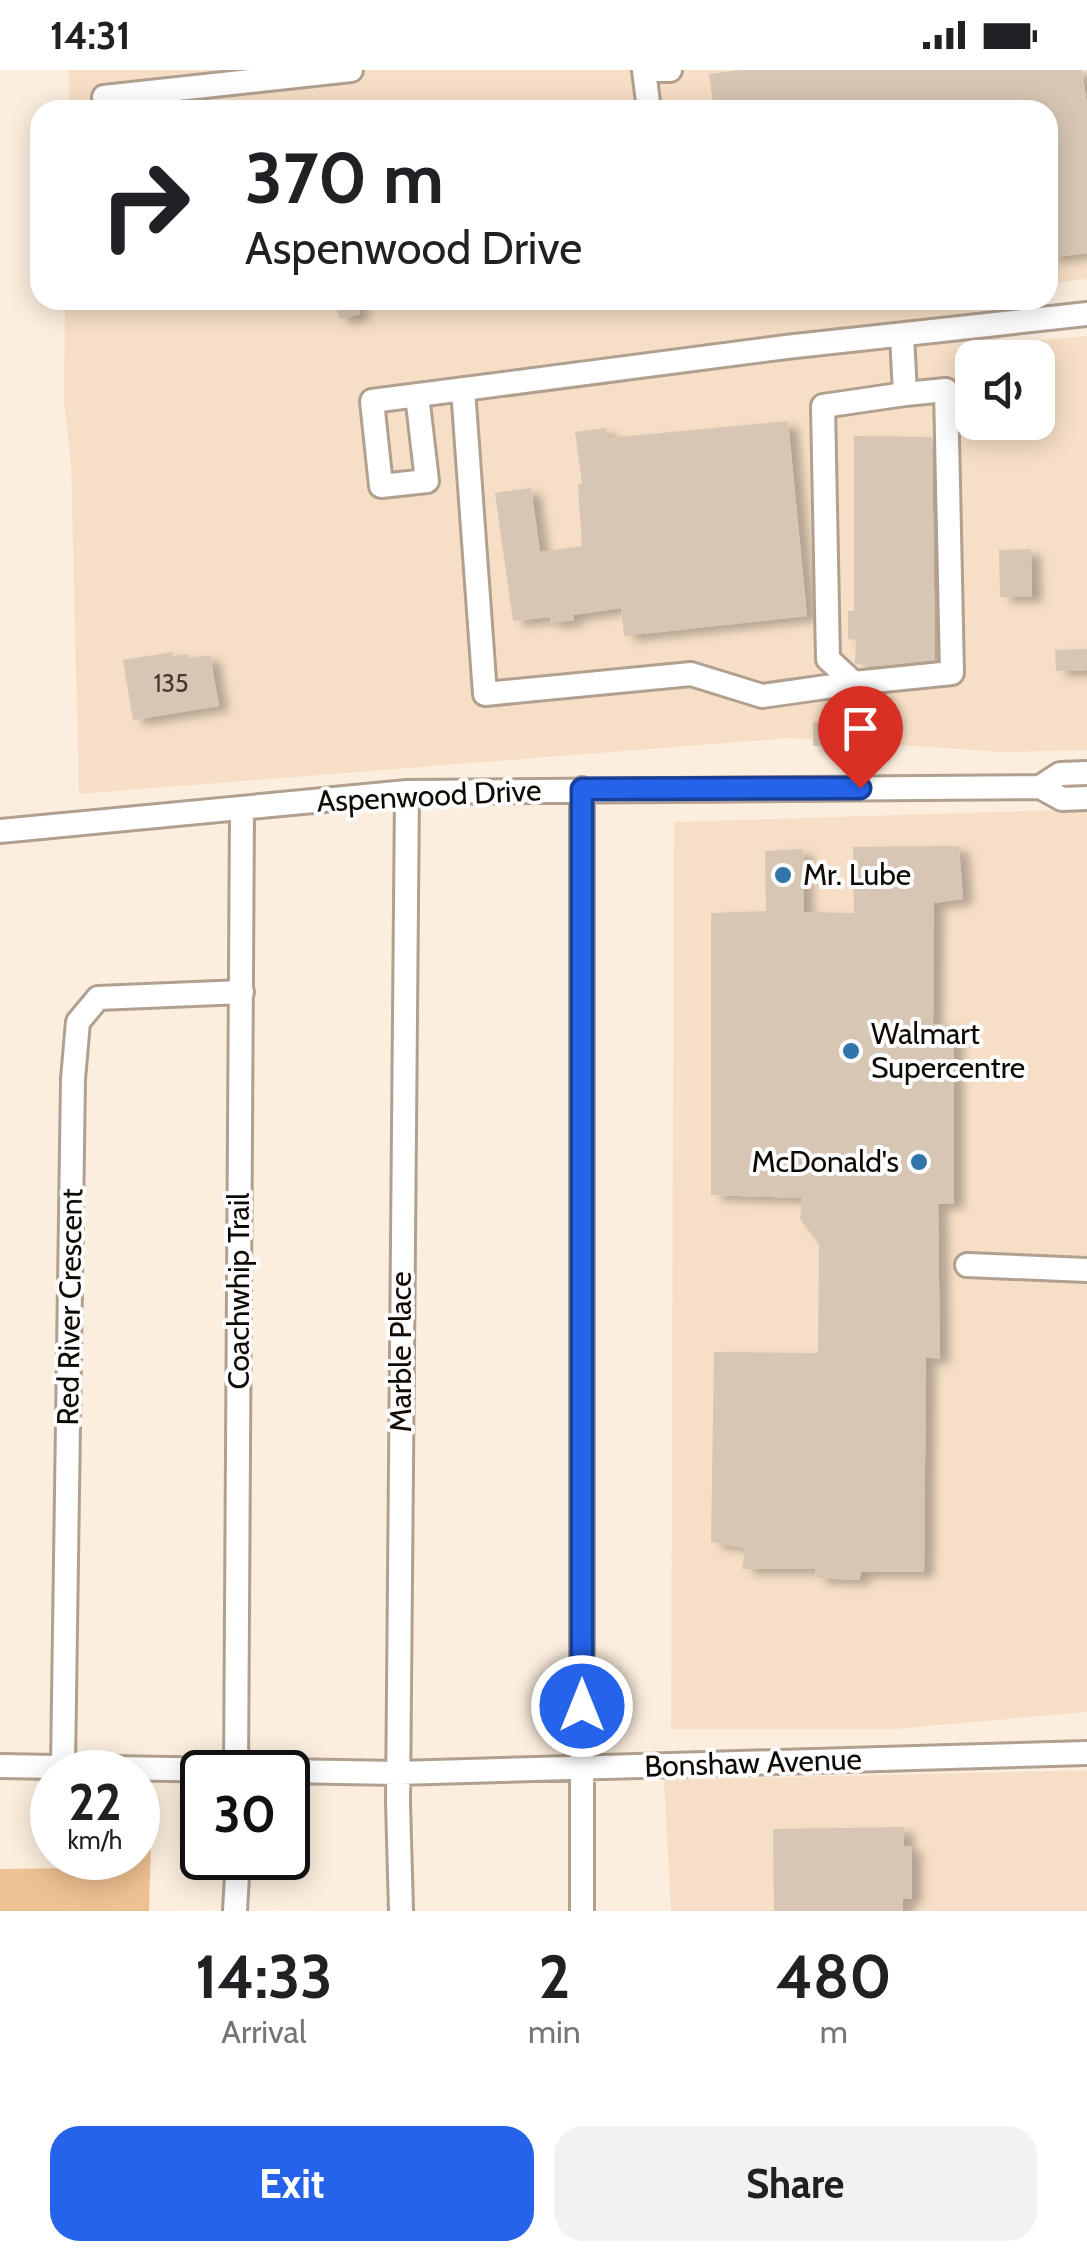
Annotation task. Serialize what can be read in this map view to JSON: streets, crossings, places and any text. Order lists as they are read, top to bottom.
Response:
{
  "streets": {
    "street": [
      "Aspenwood Drive",
      "Coachwhip Trail",
      "Red River Crescent",
      "Marble Place",
      "Bonshaw Avenue"
    ]
  },
  "crossings": [
    ["Aspenwood Drive", "Coachwhip Trail"],
    ["Aspenwood Drive", "Marble Place"],
    ["Coachwhip Trail", "Red River Crescent"],
    ["Marble Place", "Bonshaw Avenue"]
  ],
  "places": ["Mr. Lube", "Walmart Supercentre", "McDonald's"],
  "house_numbers": ["135"],
  "page": {
    "status": "14:31",
    "turn": ["370 m", "Aspenwood Drive"],
    "speed": "22 km/h",
    "limit": "30",
    "eta": [
      "14:33",
      "Arrival",
      "2",
      "min",
      "480",
      "m"
    ],
    "buttons": ["Exit", "Share"]
  }
}
